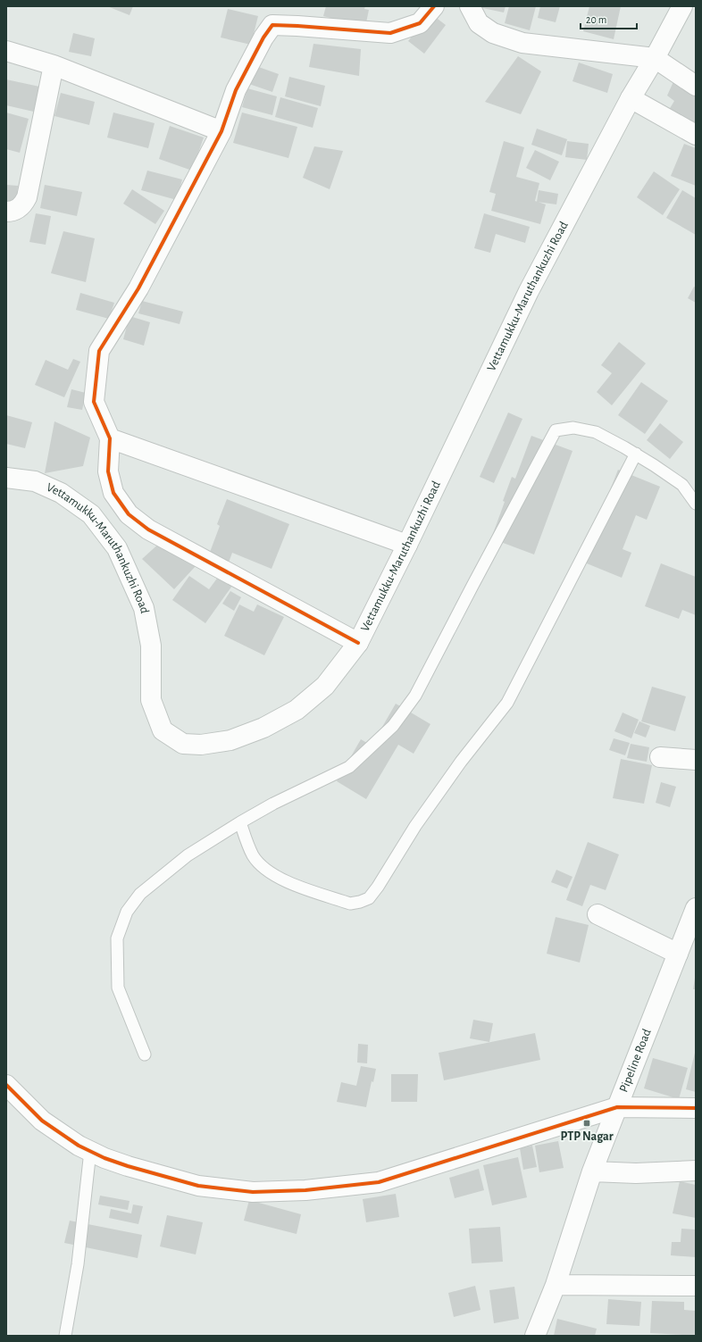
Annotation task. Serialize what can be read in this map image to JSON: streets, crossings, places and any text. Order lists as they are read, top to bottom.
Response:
{
  "streets": {
    "street": ["Vettamukku-Maruthankuzhi Road", "Pipeline Road"]
  },
  "places": {
    "transit": ["PTP Nagar"]
  },
  "scale_bar": "20 m"
}
